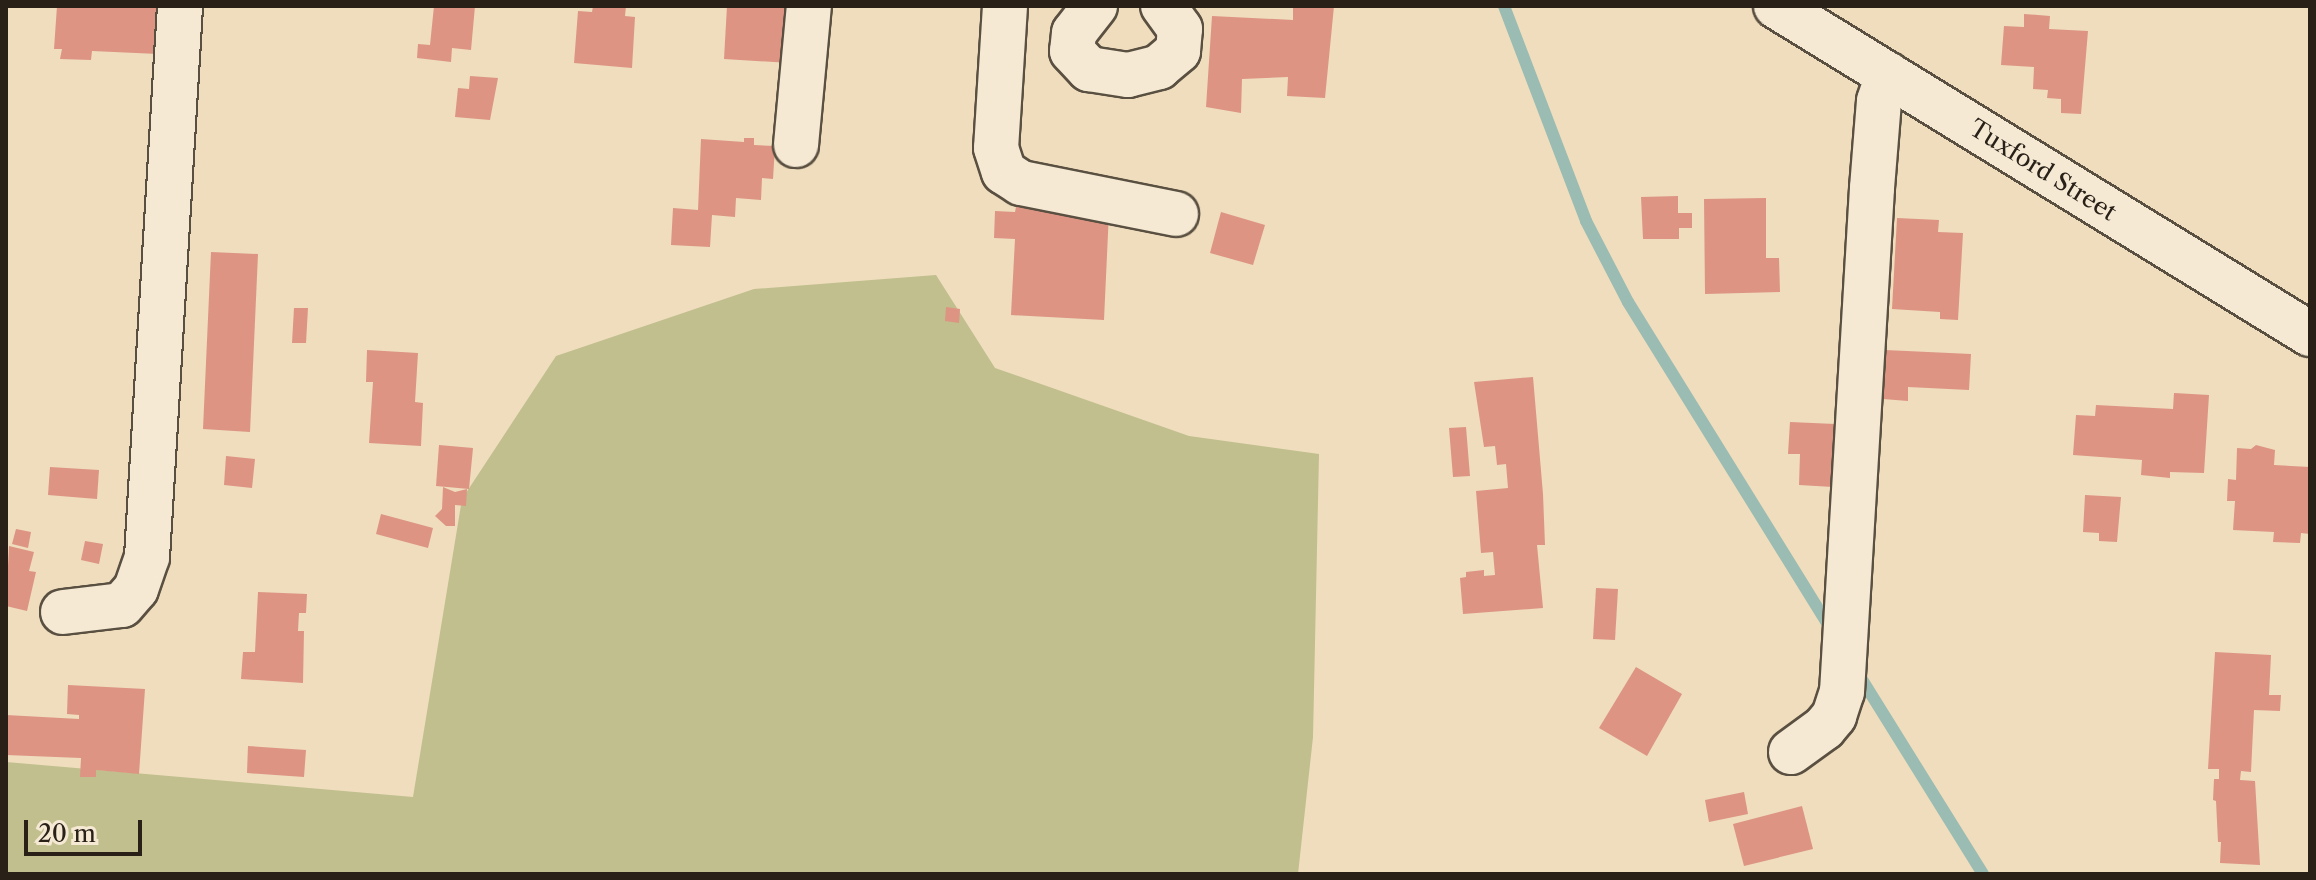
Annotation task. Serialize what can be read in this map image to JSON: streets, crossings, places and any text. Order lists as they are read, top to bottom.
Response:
{
  "streets": {
    "street": ["Tuxford Street"]
  },
  "scale_bar": "20 m"
}
